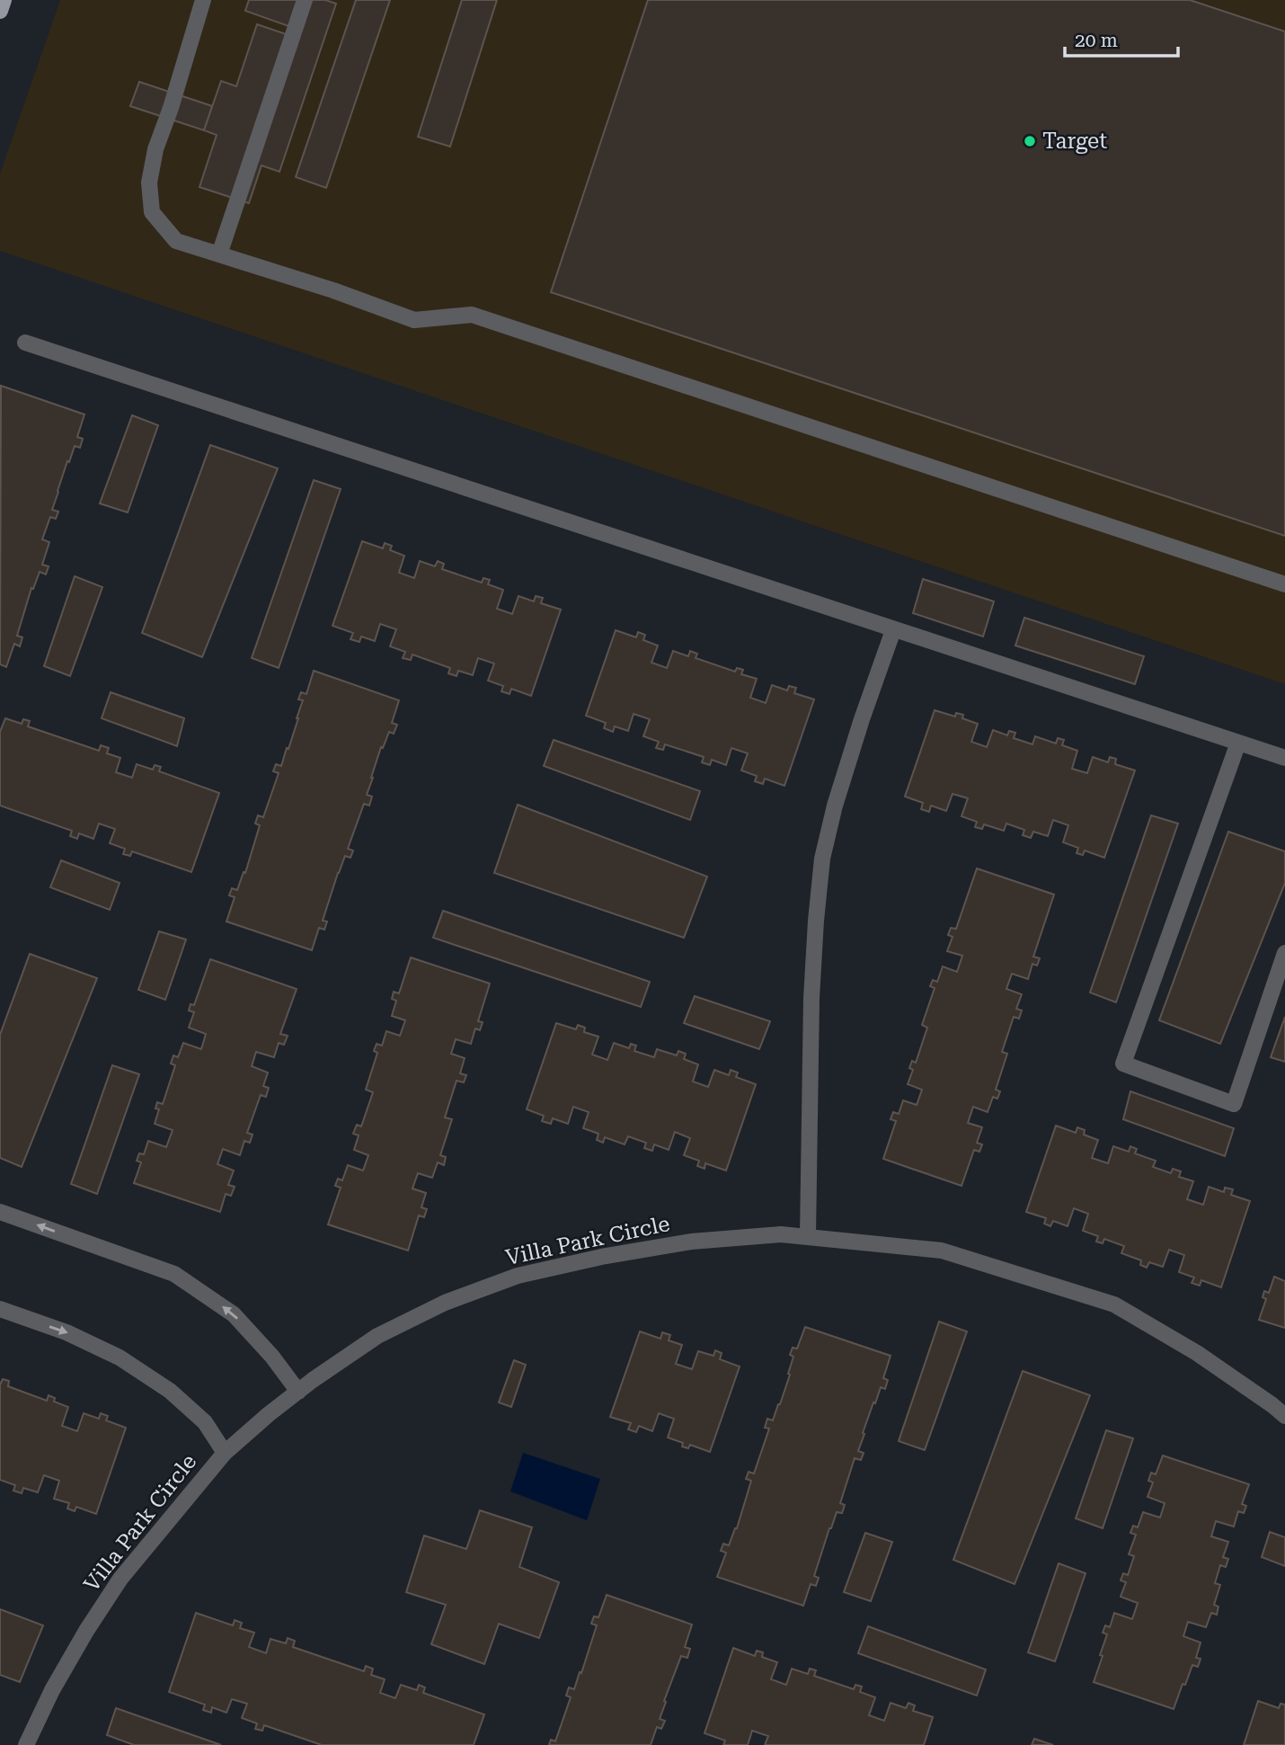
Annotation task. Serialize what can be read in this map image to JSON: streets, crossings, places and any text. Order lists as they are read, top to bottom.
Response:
{
  "streets": {
    "lane": ["Villa Park Circle"]
  },
  "places": ["Target"],
  "scale_bar": "20 m"
}
